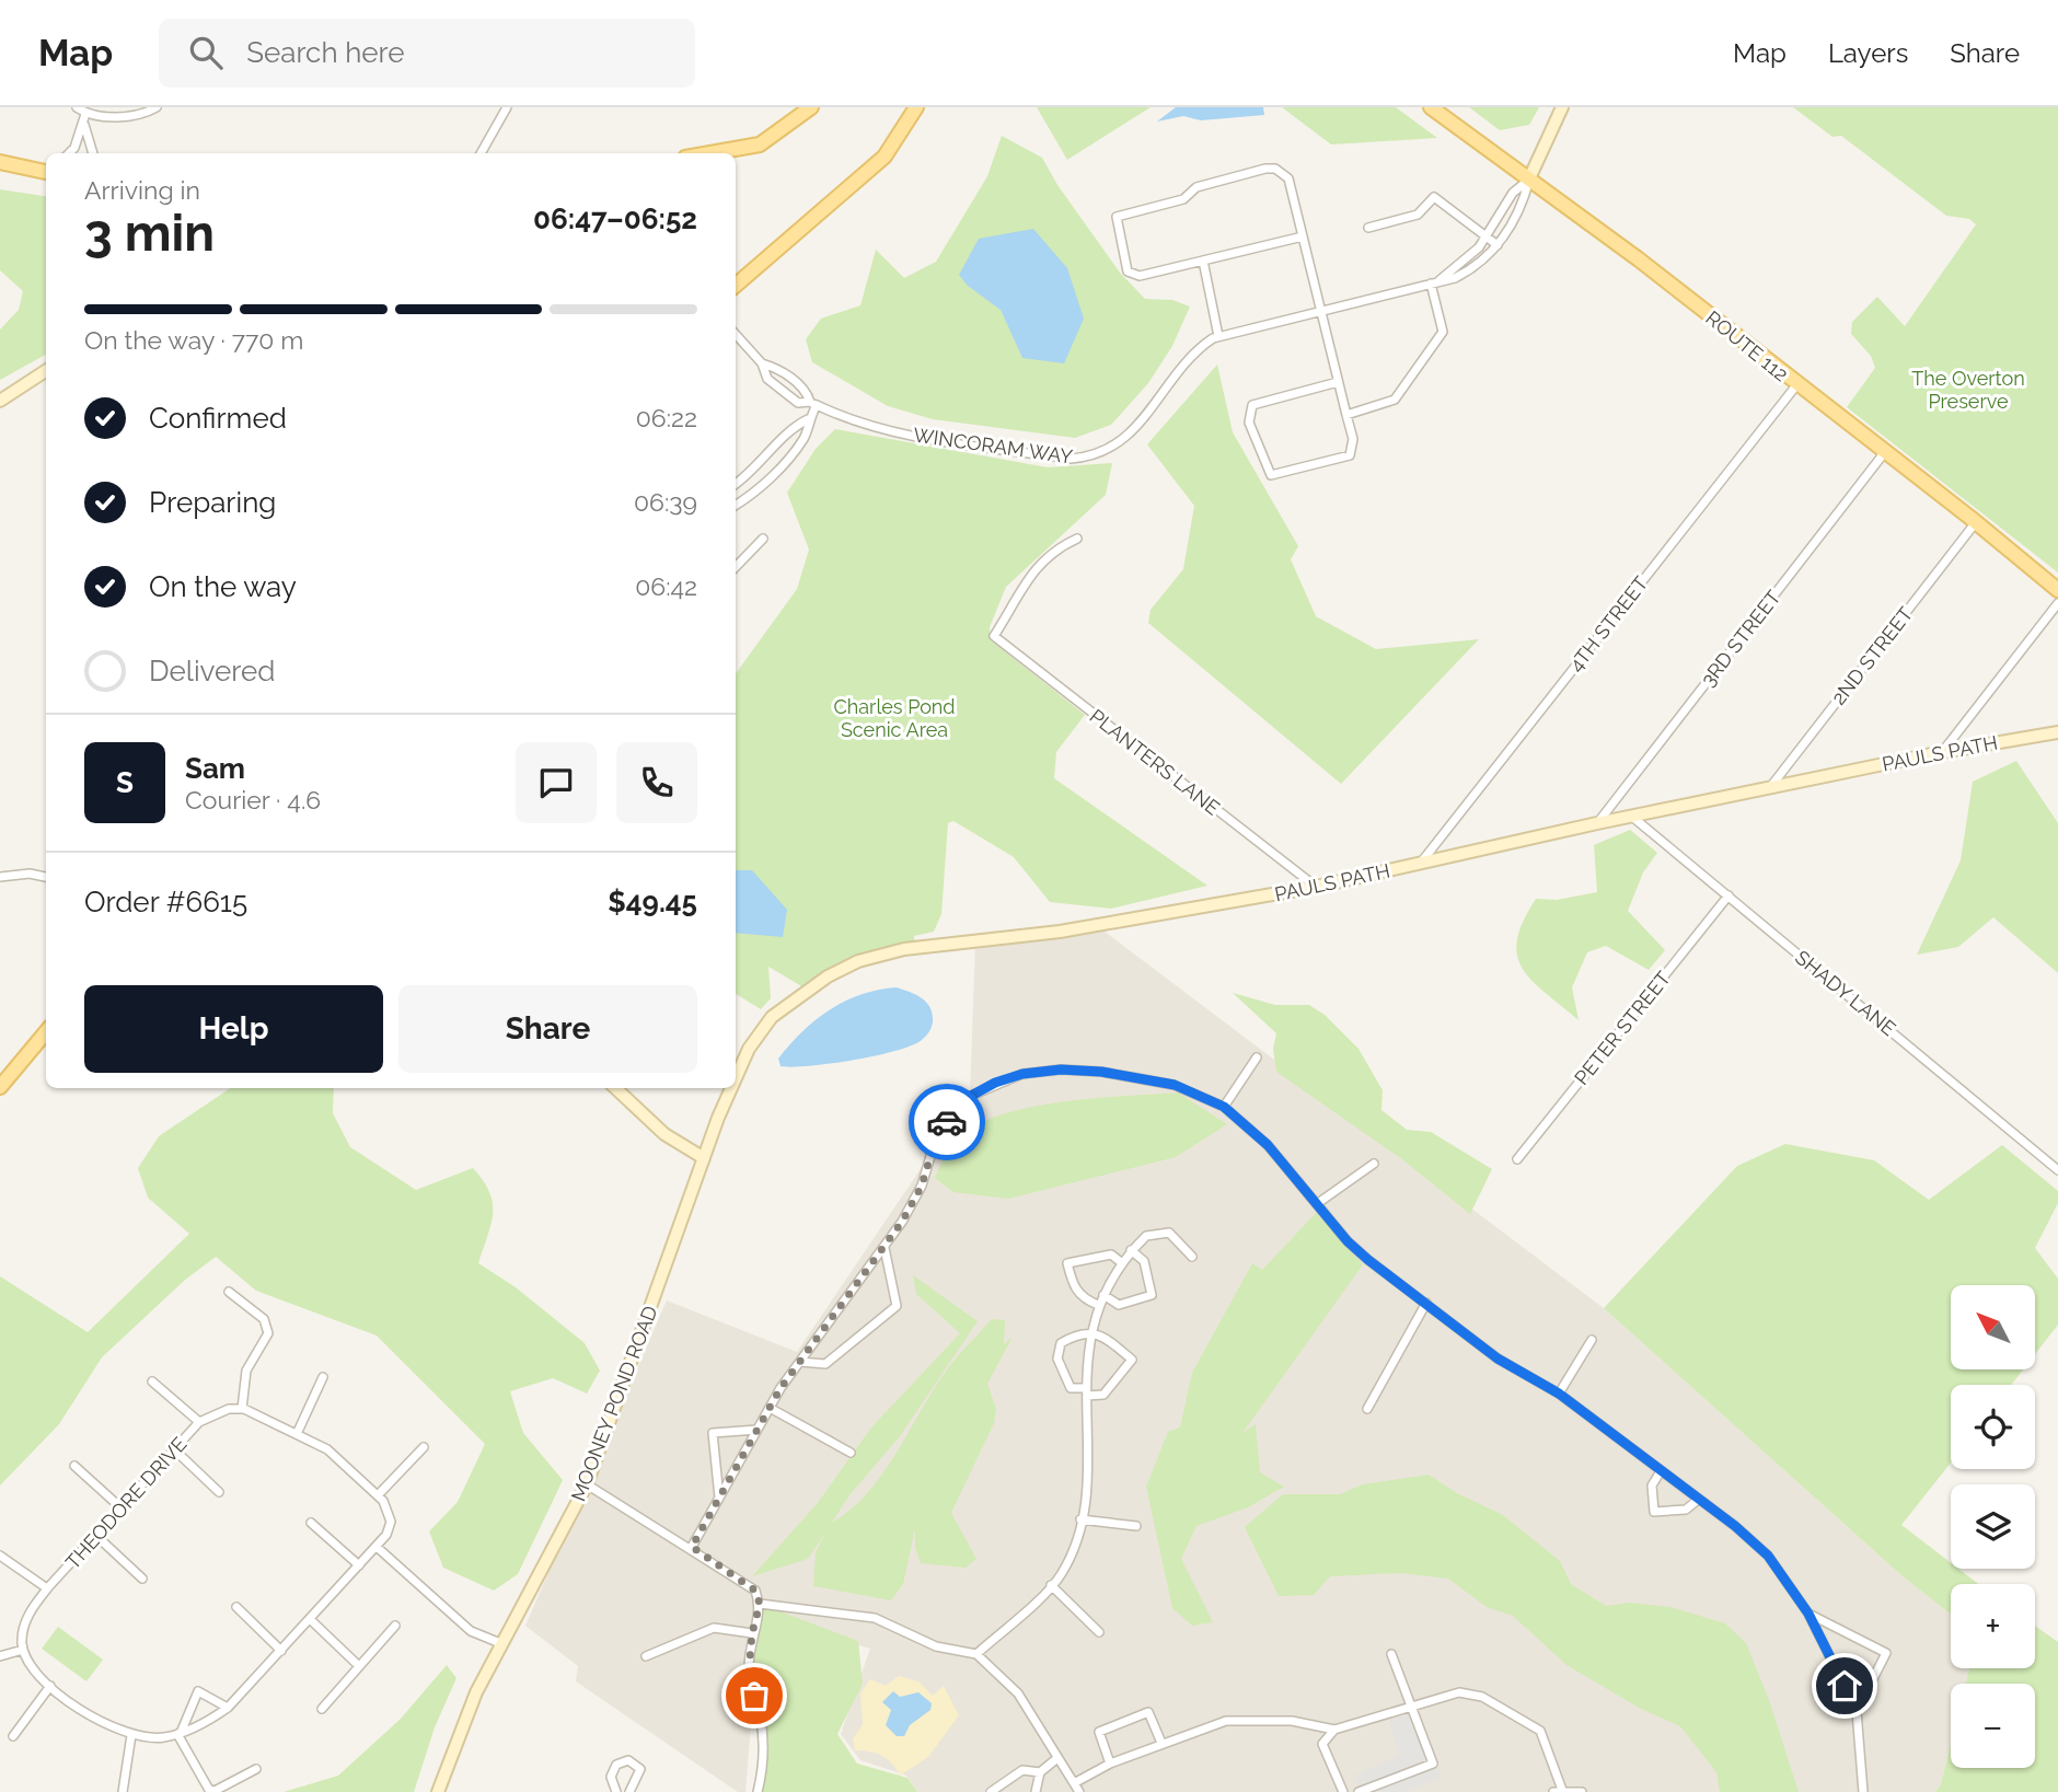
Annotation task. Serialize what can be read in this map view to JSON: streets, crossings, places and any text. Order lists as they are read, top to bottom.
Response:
{
  "streets": {
    "main road": ["ROUTE 112"],
    "street": [
      "WINCORAM WAY",
      "4TH STREET",
      "3RD STREET",
      "2ND STREET",
      "PAULS PATH",
      "PLANTERS LANE",
      "SHADY LANE",
      "PETER STREET",
      "MOONEY POND ROAD",
      "THEODORE DRIVE"
    ]
  },
  "crossings": [
    ["ROUTE 112", "WINCORAM WAY"],
    ["ROUTE 112", "4TH STREET"],
    ["ROUTE 112", "3RD STREET"],
    ["ROUTE 112", "2ND STREET"],
    ["4TH STREET", "PAULS PATH"],
    ["3RD STREET", "PAULS PATH"],
    ["2ND STREET", "PAULS PATH"],
    ["PAULS PATH", "PLANTERS LANE"],
    ["PAULS PATH", "SHADY LANE"],
    ["PAULS PATH", "MOONEY POND ROAD"],
    ["SHADY LANE", "PETER STREET"]
  ],
  "parks": ["The Overton Preserve", "Charles Pond Scenic Area"],
  "north": "top left",
  "page": {
    "header": "Map",
    "search": "Search here",
    "nav": ["Map", "Layers", "Share"],
    "heading": ["3 min", "Arriving in", "06:47–06:52"],
    "panel": [
      "Sam",
      "Courier · 4.6",
      "Order #6615",
      "$49.45"
    ],
    "bar": "On the way · 770 m",
    "list": [
      ["Confirmed", "06:22"],
      ["Preparing", "06:39"],
      ["On the way", "06:42"],
      "Delivered"
    ],
    "round": "S",
    "buttons": ["Help", "Share"],
    "map_buttons": ["+", "−"]
  }
}
